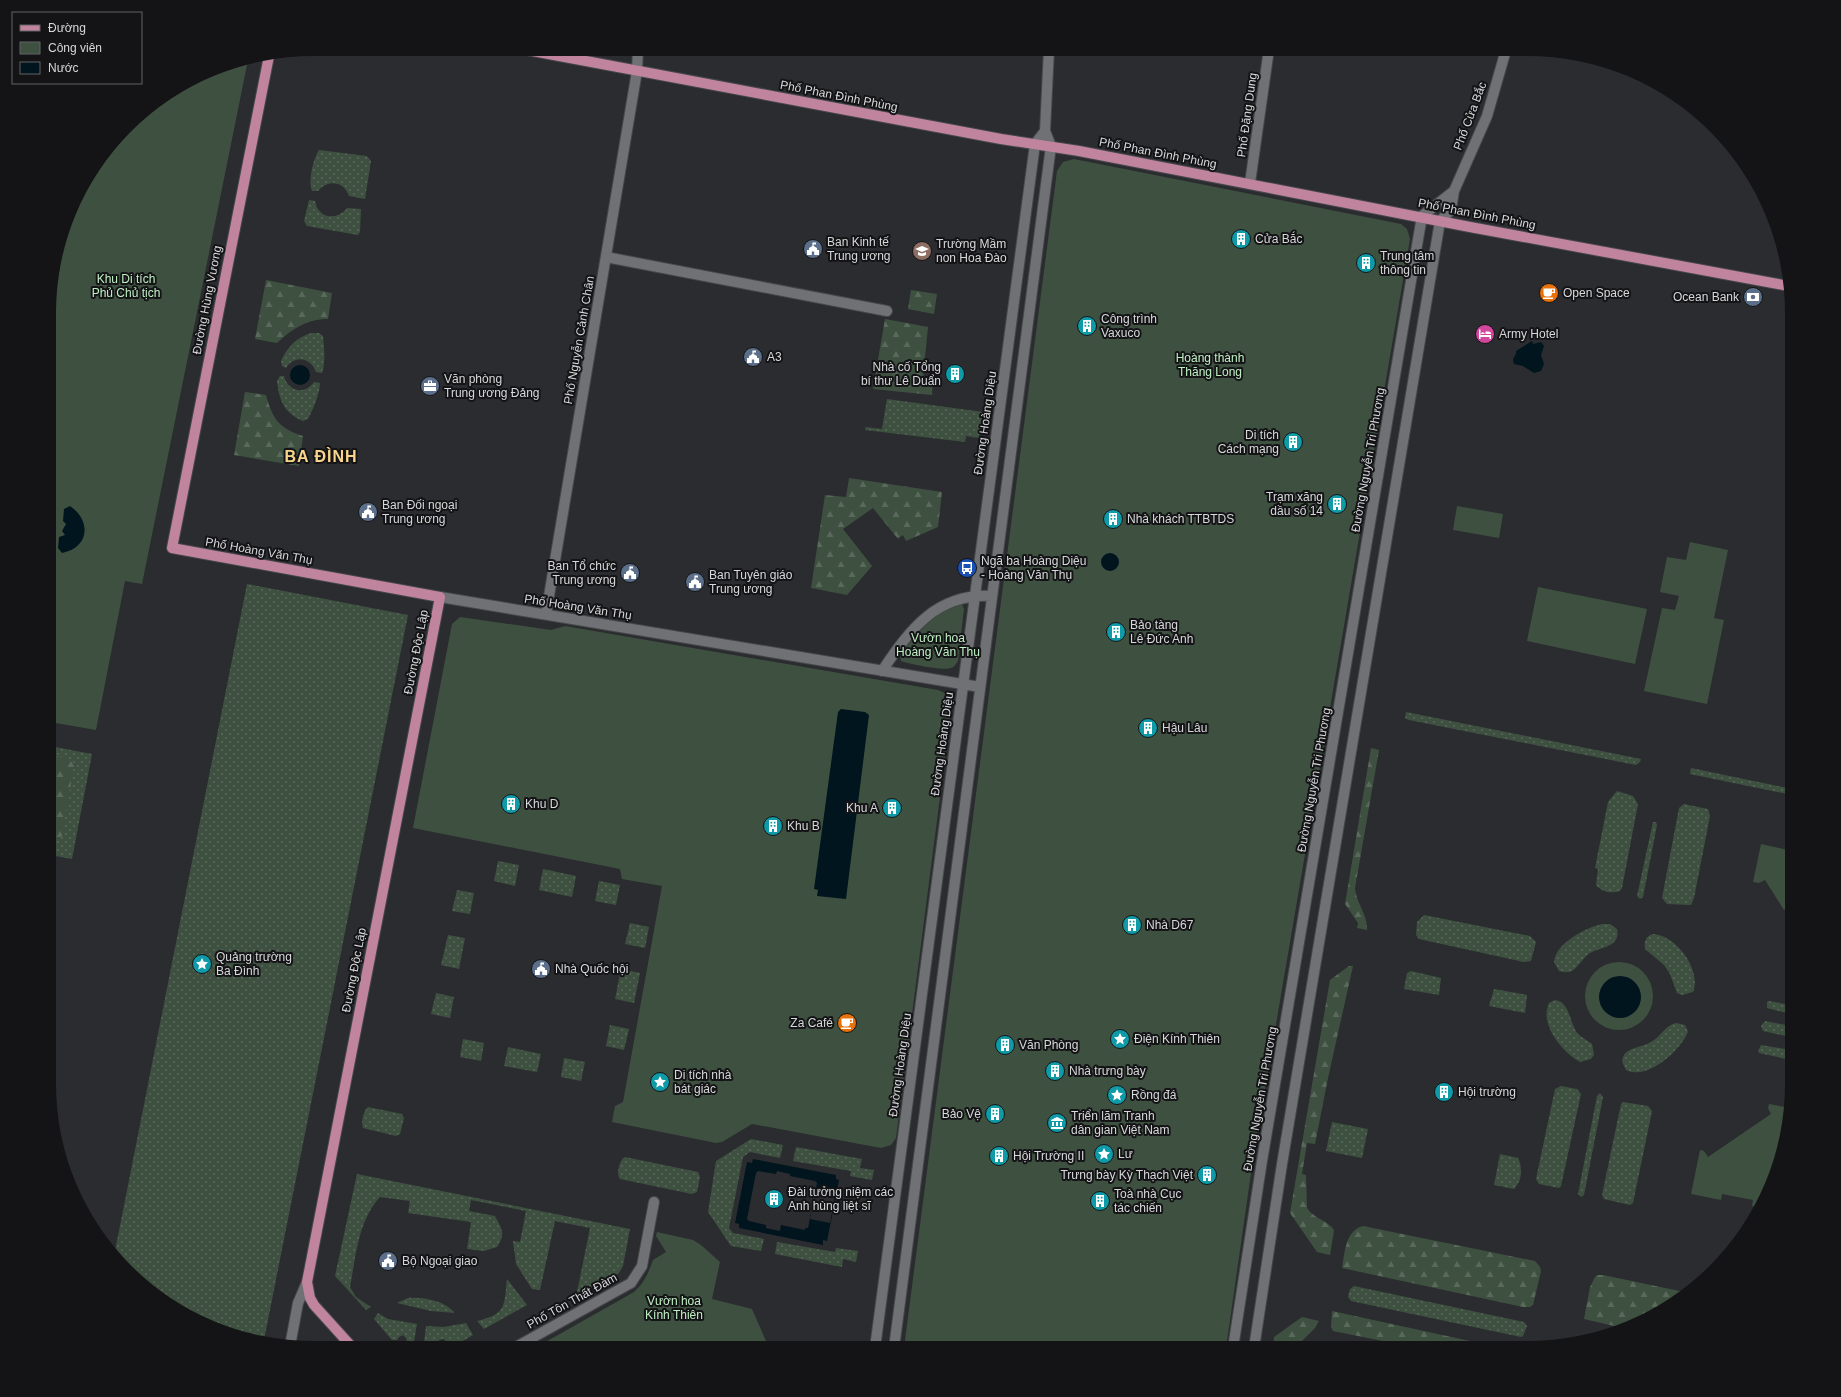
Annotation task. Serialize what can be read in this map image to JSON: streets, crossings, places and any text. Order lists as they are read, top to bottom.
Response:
{
  "streets": {
    "main road": [
      "Phố Phan Đình Phùng",
      "Đường Hùng Vương",
      "Phố Hoàng Văn Thụ",
      "Đường Độc Lập"
    ],
    "street": [
      "Phố Đặng Dung",
      "Phố Cửa Bắc",
      "Phố Nguyễn Cảnh Chân",
      "Đường Hoàng Diệu",
      "Đường Nguyễn Tri Phương",
      "Phố Tôn Thất Đàm"
    ]
  },
  "crossings": [
    ["Phố Phan Đình Phùng", "Phố Đặng Dung"],
    ["Phố Phan Đình Phùng", "Phố Cửa Bắc"],
    ["Phố Phan Đình Phùng", "Phố Nguyễn Cảnh Chân"],
    ["Phố Phan Đình Phùng", "Đường Hoàng Diệu"],
    ["Phố Phan Đình Phùng", "Đường Nguyễn Tri Phương"],
    ["Phố Cửa Bắc", "Đường Nguyễn Tri Phương"],
    ["Đường Hùng Vương", "Phố Hoàng Văn Thụ"],
    ["Phố Nguyễn Cảnh Chân", "Phố Hoàng Văn Thụ"],
    ["Đường Hoàng Diệu", "Phố Hoàng Văn Thụ"],
    ["Phố Hoàng Văn Thụ", "Đường Độc Lập"]
  ],
  "districts": ["BA ĐÌNH"],
  "parks": [
    "Khu Di tích Phủ Chủ tịch",
    "Hoàng thành Thăng Long",
    "Vườn hoa Hoàng Văn Thụ",
    "Vườn hoa Kính Thiên"
  ],
  "places": {
    "building": [
      "Cửa Bắc",
      "Trung tâm thông tin",
      "Công trình Vaxuco",
      "Nhà cố Tổng bí thư Lê Duẩn",
      "Di tích Cách mạng",
      "Trạm xăng dầu số 14",
      "Nhà khách TTBTDS",
      "Bảo tàng Lê Đức Anh",
      "Hậu Lâu",
      "Khu D",
      "Khu A",
      "Khu B",
      "Nhà D67",
      "Văn Phòng",
      "Nhà trưng bày",
      "Hội trường",
      "Bảo Vệ",
      "Hội Trường II",
      "Trưng bày Kỳ Thạch Việt",
      "Đài tưởng niệm các Anh hùng liệt sĩ",
      "Toà nhà Cục tác chiến"
    ],
    "public building": [
      "Ban Kinh tế Trung ương",
      "A3",
      "Ban Đối ngoại Trung ương",
      "Ban Tổ chức Trung ương",
      "Ban Tuyên giáo Trung ương",
      "Nhà Quốc hội",
      "Bộ Ngoại giao"
    ],
    "school or university": ["Trường Mầm non Hoa Đào"],
    "cafe": ["Open Space", "Za Café"],
    "bank": ["Ocean Bank"],
    "hotel": ["Army Hotel"],
    "office": ["Văn phòng Trung ương Đảng"],
    "bus stop": ["Ngã ba Hoàng Diệu - Hoàng Văn Thụ"],
    "place": [
      "Quảng trường Ba Đình",
      "Điện Kính Thiên",
      "Di tích nhà bát giác",
      "Rồng đá",
      "Lư"
    ],
    "museum": ["Triển lãm Tranh dân gian Việt Nam"]
  },
  "legend": ["Đường", "Công viên", "Nước"]
}
